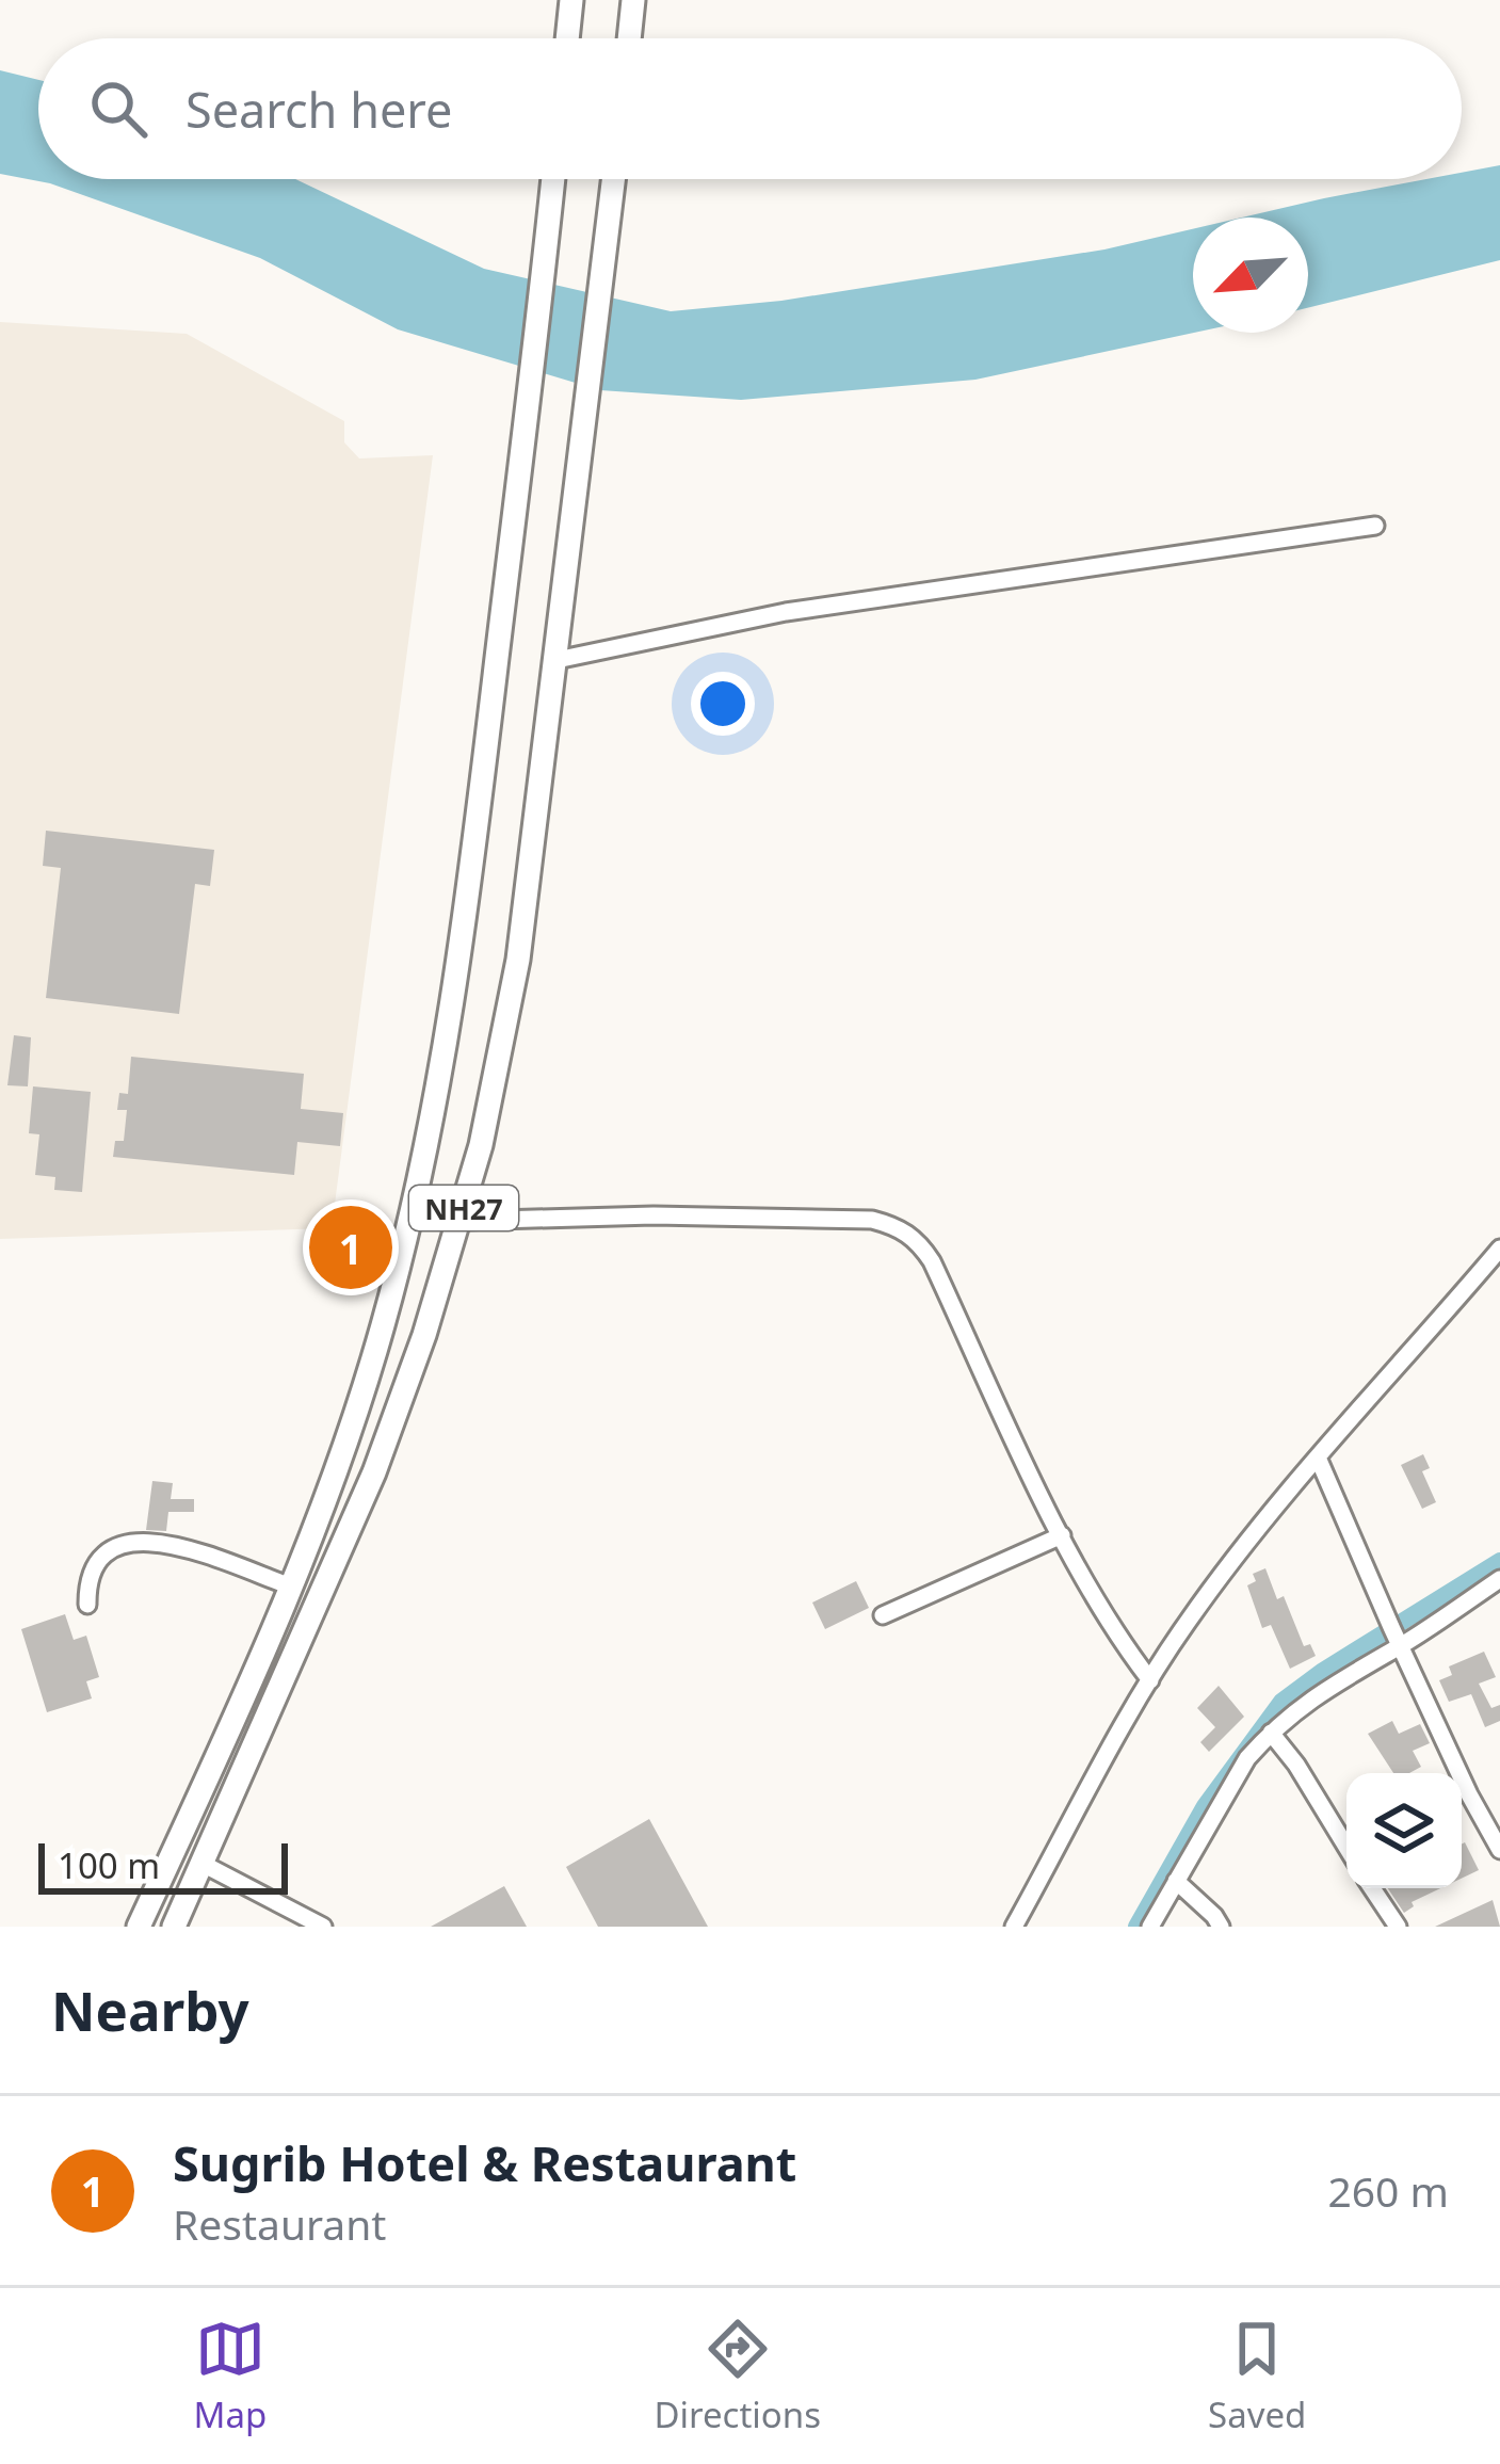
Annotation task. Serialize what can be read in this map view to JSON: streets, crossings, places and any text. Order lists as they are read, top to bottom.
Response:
{
  "streets": {
    "highway": ["NH27"]
  },
  "scale_bar": "100 m",
  "north": "bottom left",
  "page": {
    "search": "Search here",
    "pins": "1",
    "scale": "100 m",
    "heading": "Nearby",
    "list": [
      {
        "mark": "1",
        "name": "Sugrib Hotel & Restaurant",
        "note": "Restaurant",
        "value": "260 m"
      }
    ],
    "nav": ["Map", "Directions", "Saved"]
  }
}
